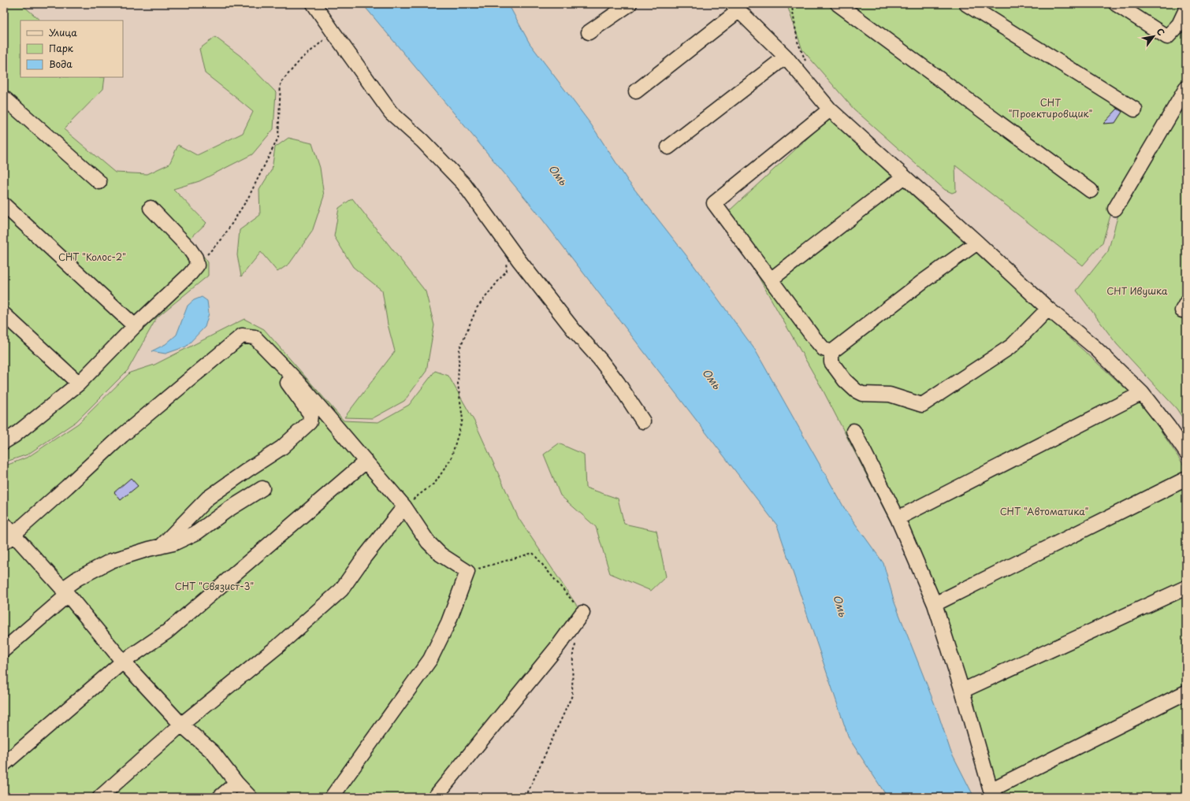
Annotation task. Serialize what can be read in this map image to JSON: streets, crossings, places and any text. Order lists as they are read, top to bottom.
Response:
{
  "water": ["Омь"],
  "parks": [
    "СНТ \"Проектировщик\"",
    "СНТ \"Колос-2\"",
    "СНТ Ивушка",
    "СНТ \"Автоматика\"",
    "СНТ \"Связист-3\""
  ],
  "legend": ["Улица", "Парк", "Вода"],
  "north": "top right"
}
